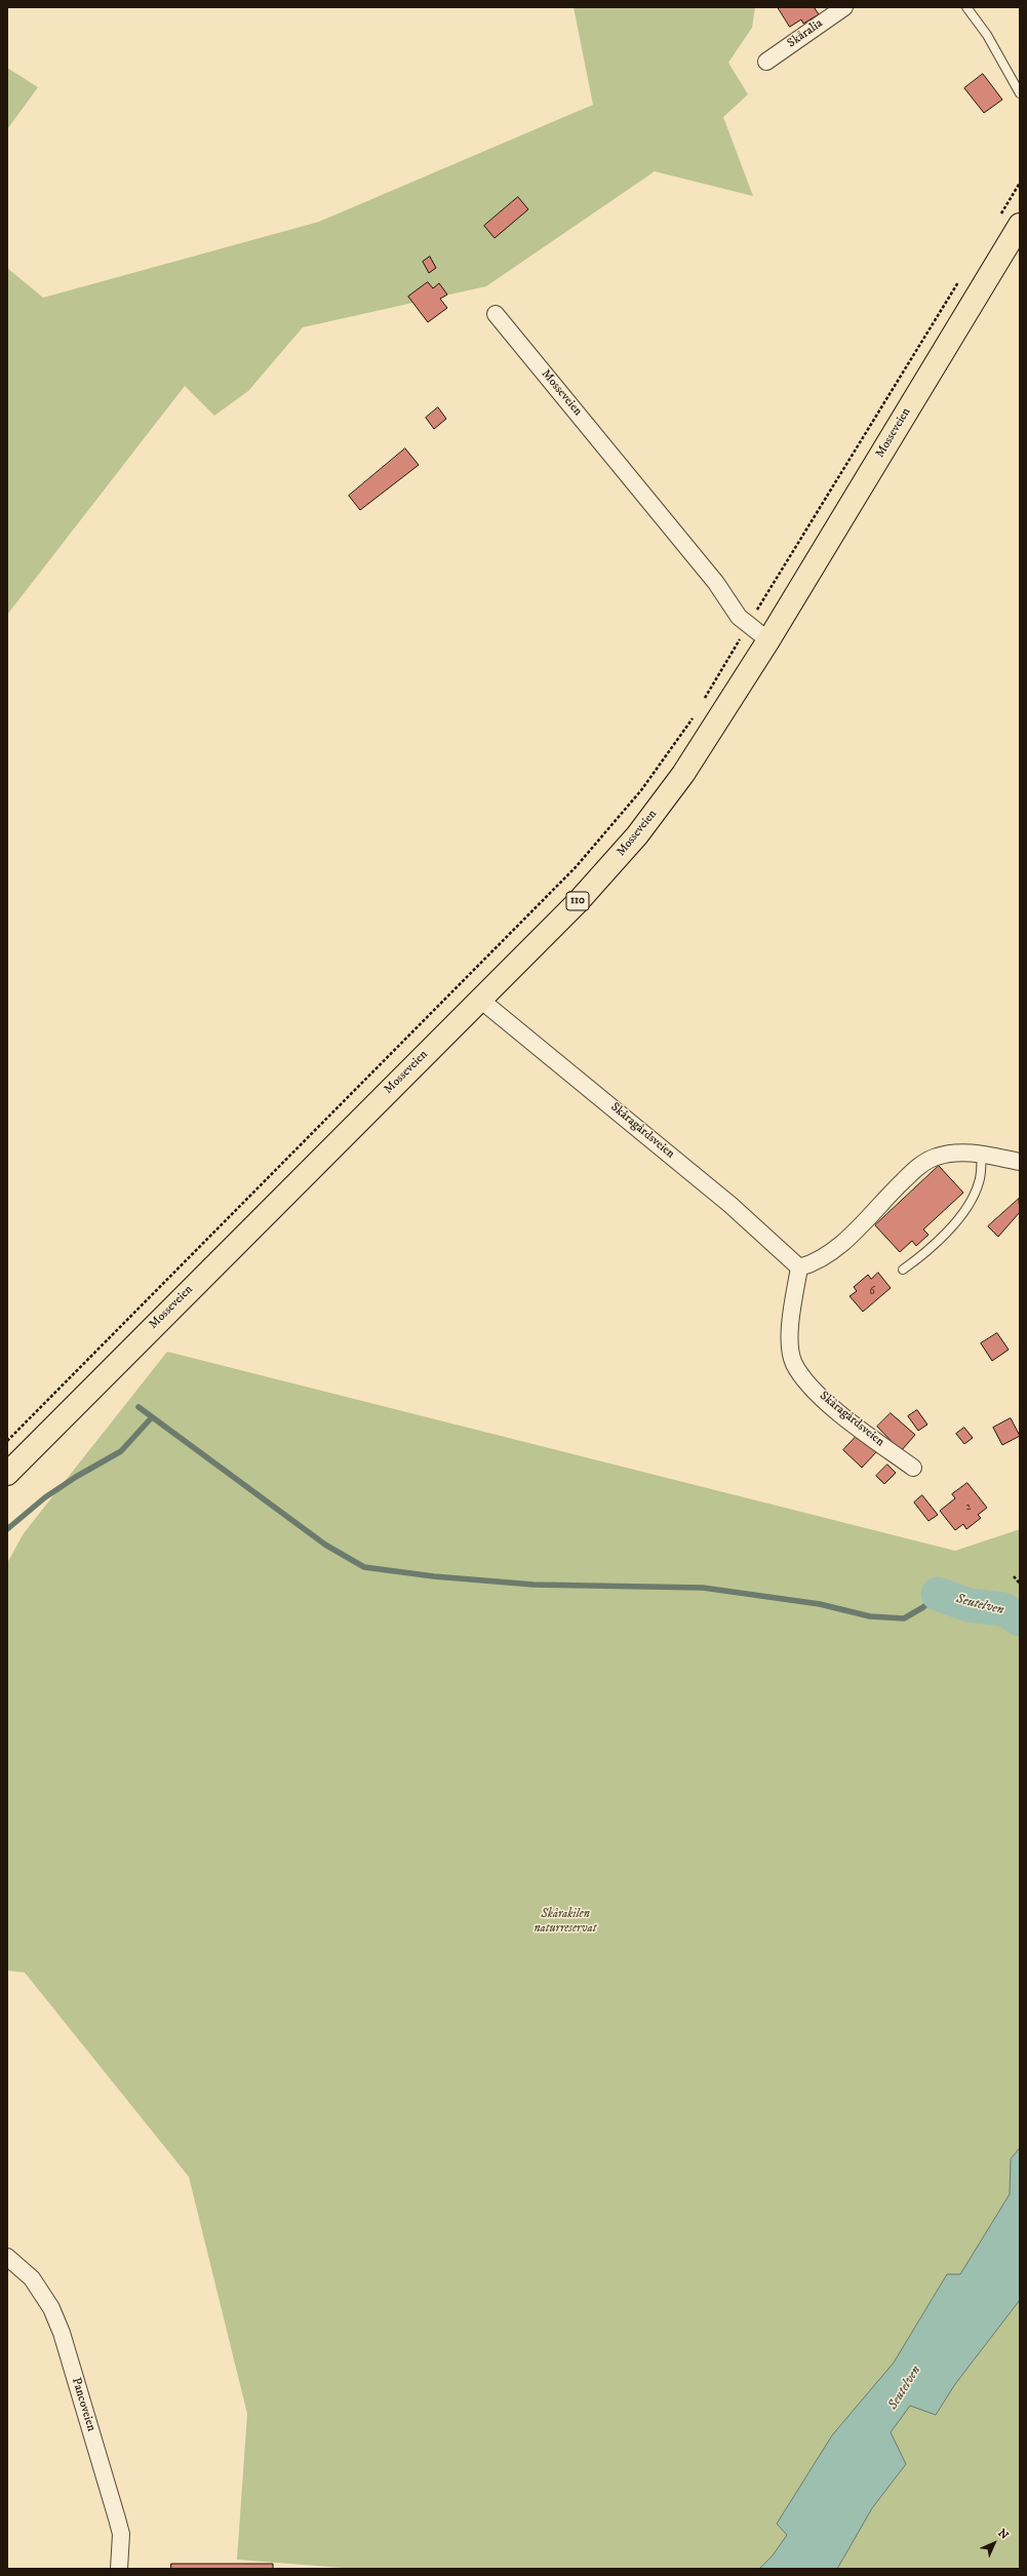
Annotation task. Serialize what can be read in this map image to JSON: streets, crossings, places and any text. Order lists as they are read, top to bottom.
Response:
{
  "streets": {
    "highway": ["Mosseveien", "110"],
    "street": ["Skåralia", "Skåragårdsveien", "Pancoveien"]
  },
  "crossings": [
    ["Mosseveien", "Skåragårdsveien"]
  ],
  "water": ["Seutelven"],
  "parks": ["Skårakilen naturreservat"],
  "house_numbers": ["6", "2"],
  "north": "top right"
}
